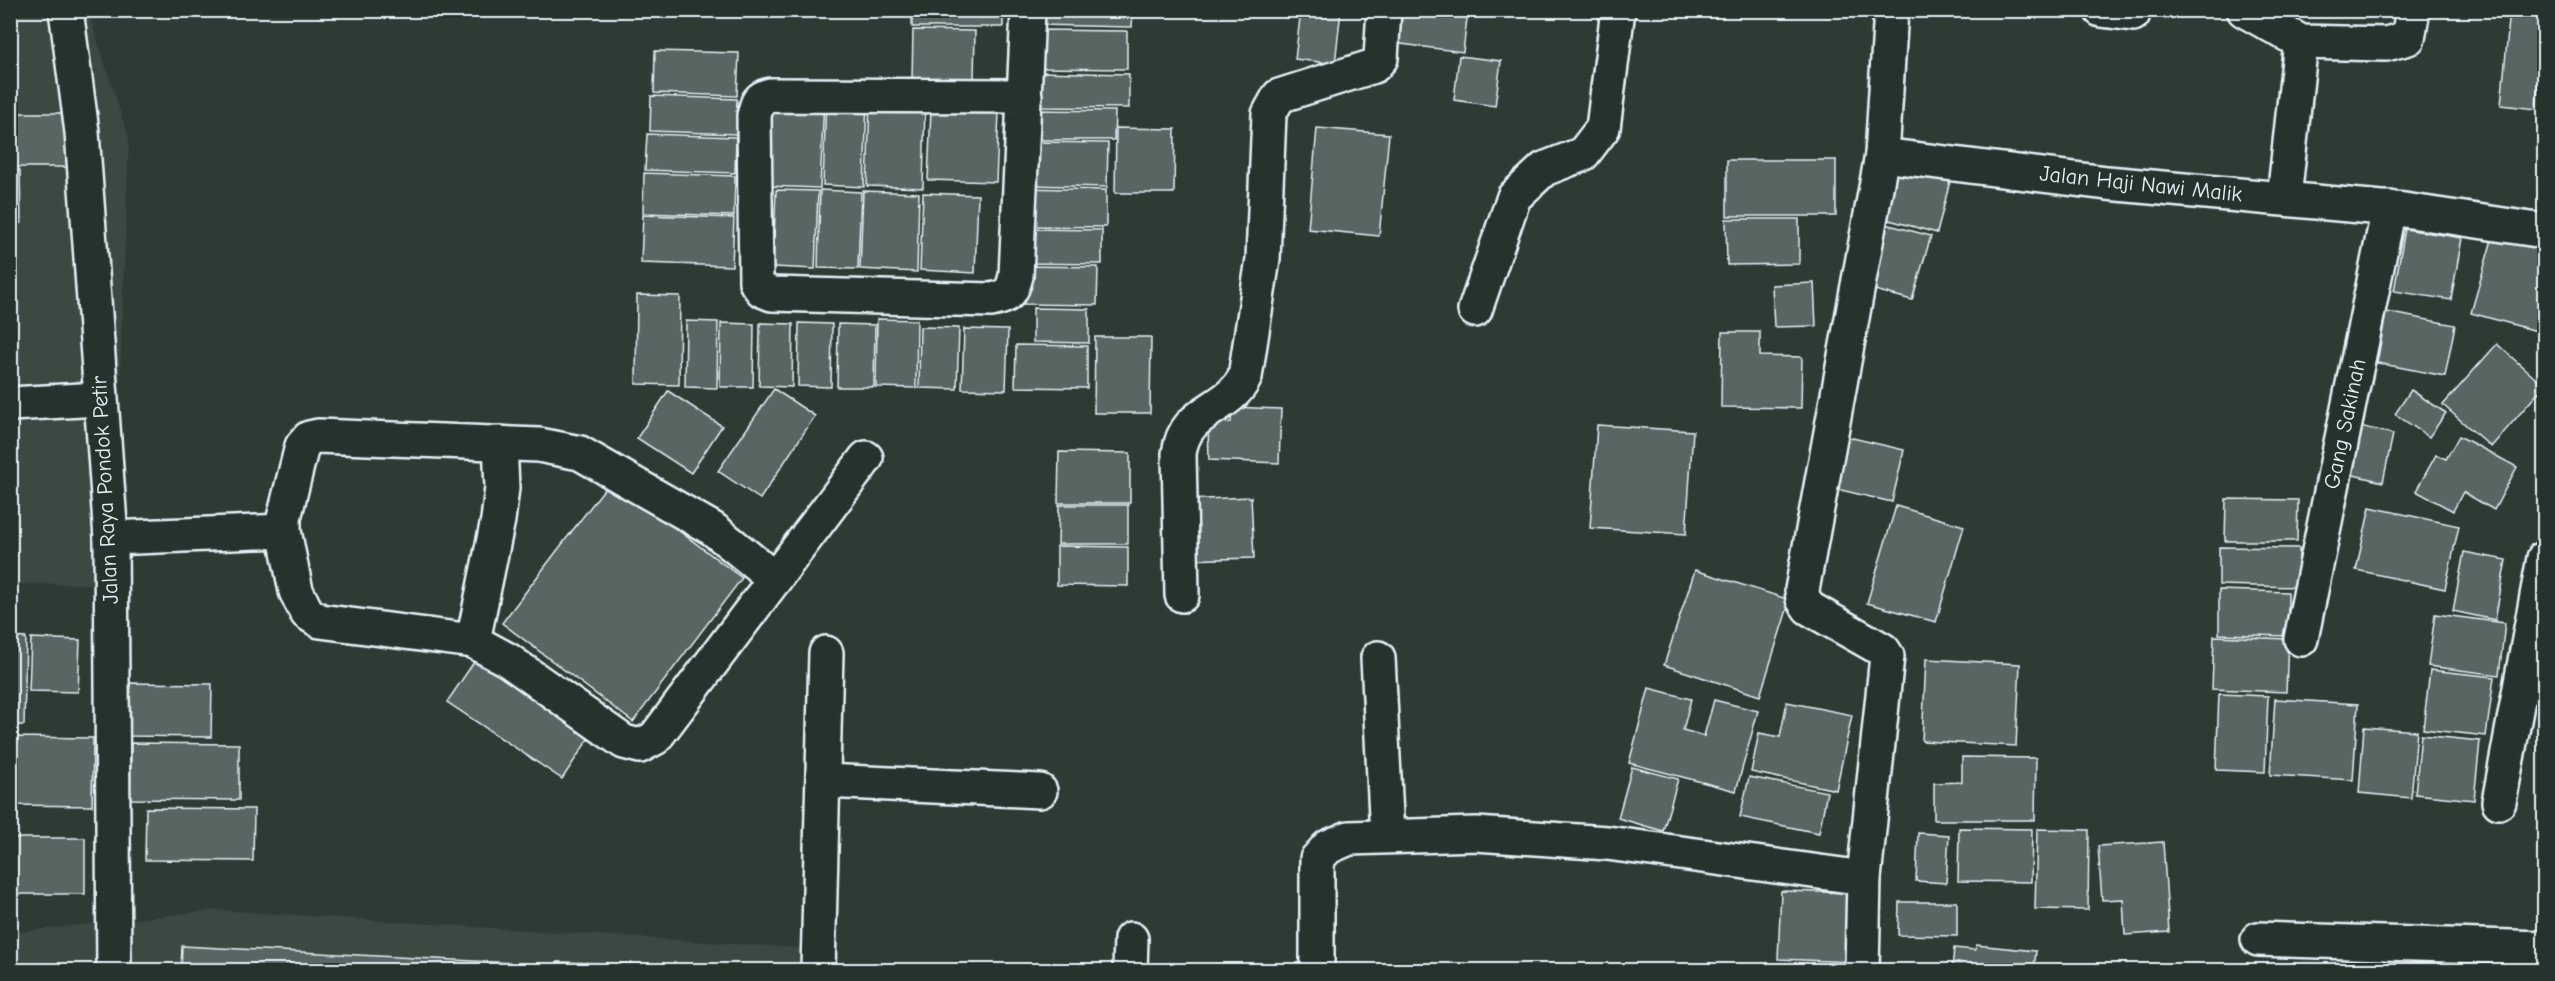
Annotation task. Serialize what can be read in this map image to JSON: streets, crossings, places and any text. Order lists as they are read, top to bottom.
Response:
{
  "streets": {
    "street": ["Jalan Haji Nawi Malik", "Gang Sakinah", "Jalan Raya Pondok Petir"]
  },
  "crossings": [
    ["Jalan Haji Nawi Malik", "Gang Sakinah"]
  ]
}
